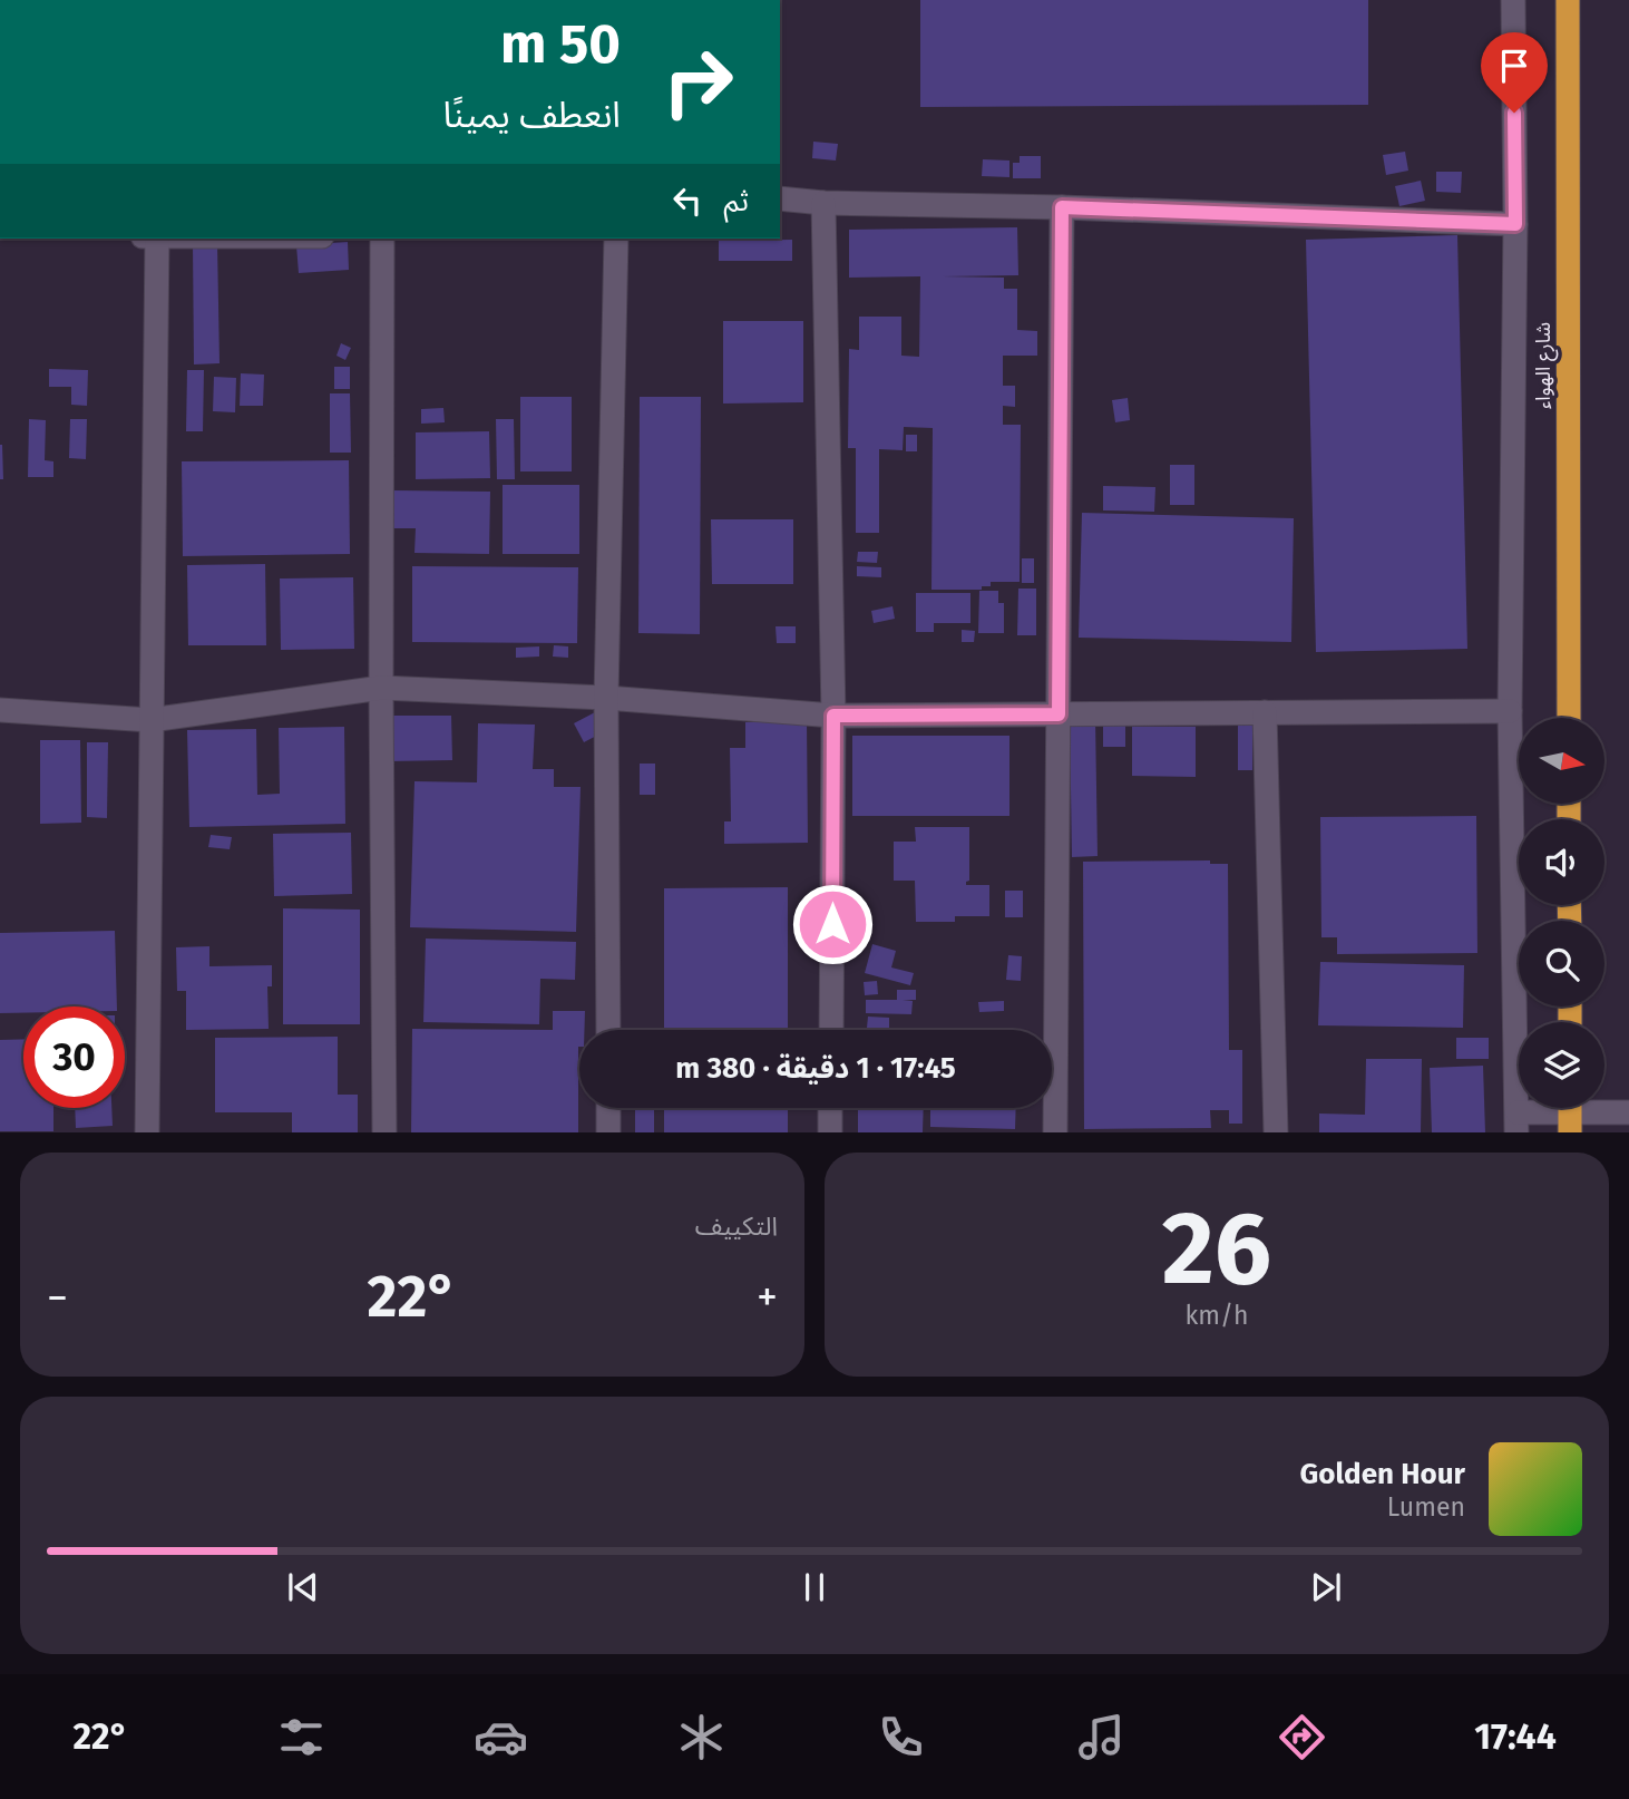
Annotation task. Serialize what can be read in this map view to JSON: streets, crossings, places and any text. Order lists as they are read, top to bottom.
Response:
{
  "streets": {
    "highway": ["شارع الهواء"]
  },
  "north": "right",
  "page": {
    "turn": ["50 m", "انعطف يمينًا"],
    "then": "ثم",
    "limit": "30",
    "trip": "17:45 · 1 دقيقة · 380 m",
    "tile": [
      ["26", "km/h"],
      "التكييف"
    ],
    "heat": ["−", "22°", "+"],
    "song": ["Golden Hour", "Lumen"],
    "tabs": ["17:44", "22°"]
  }
}
